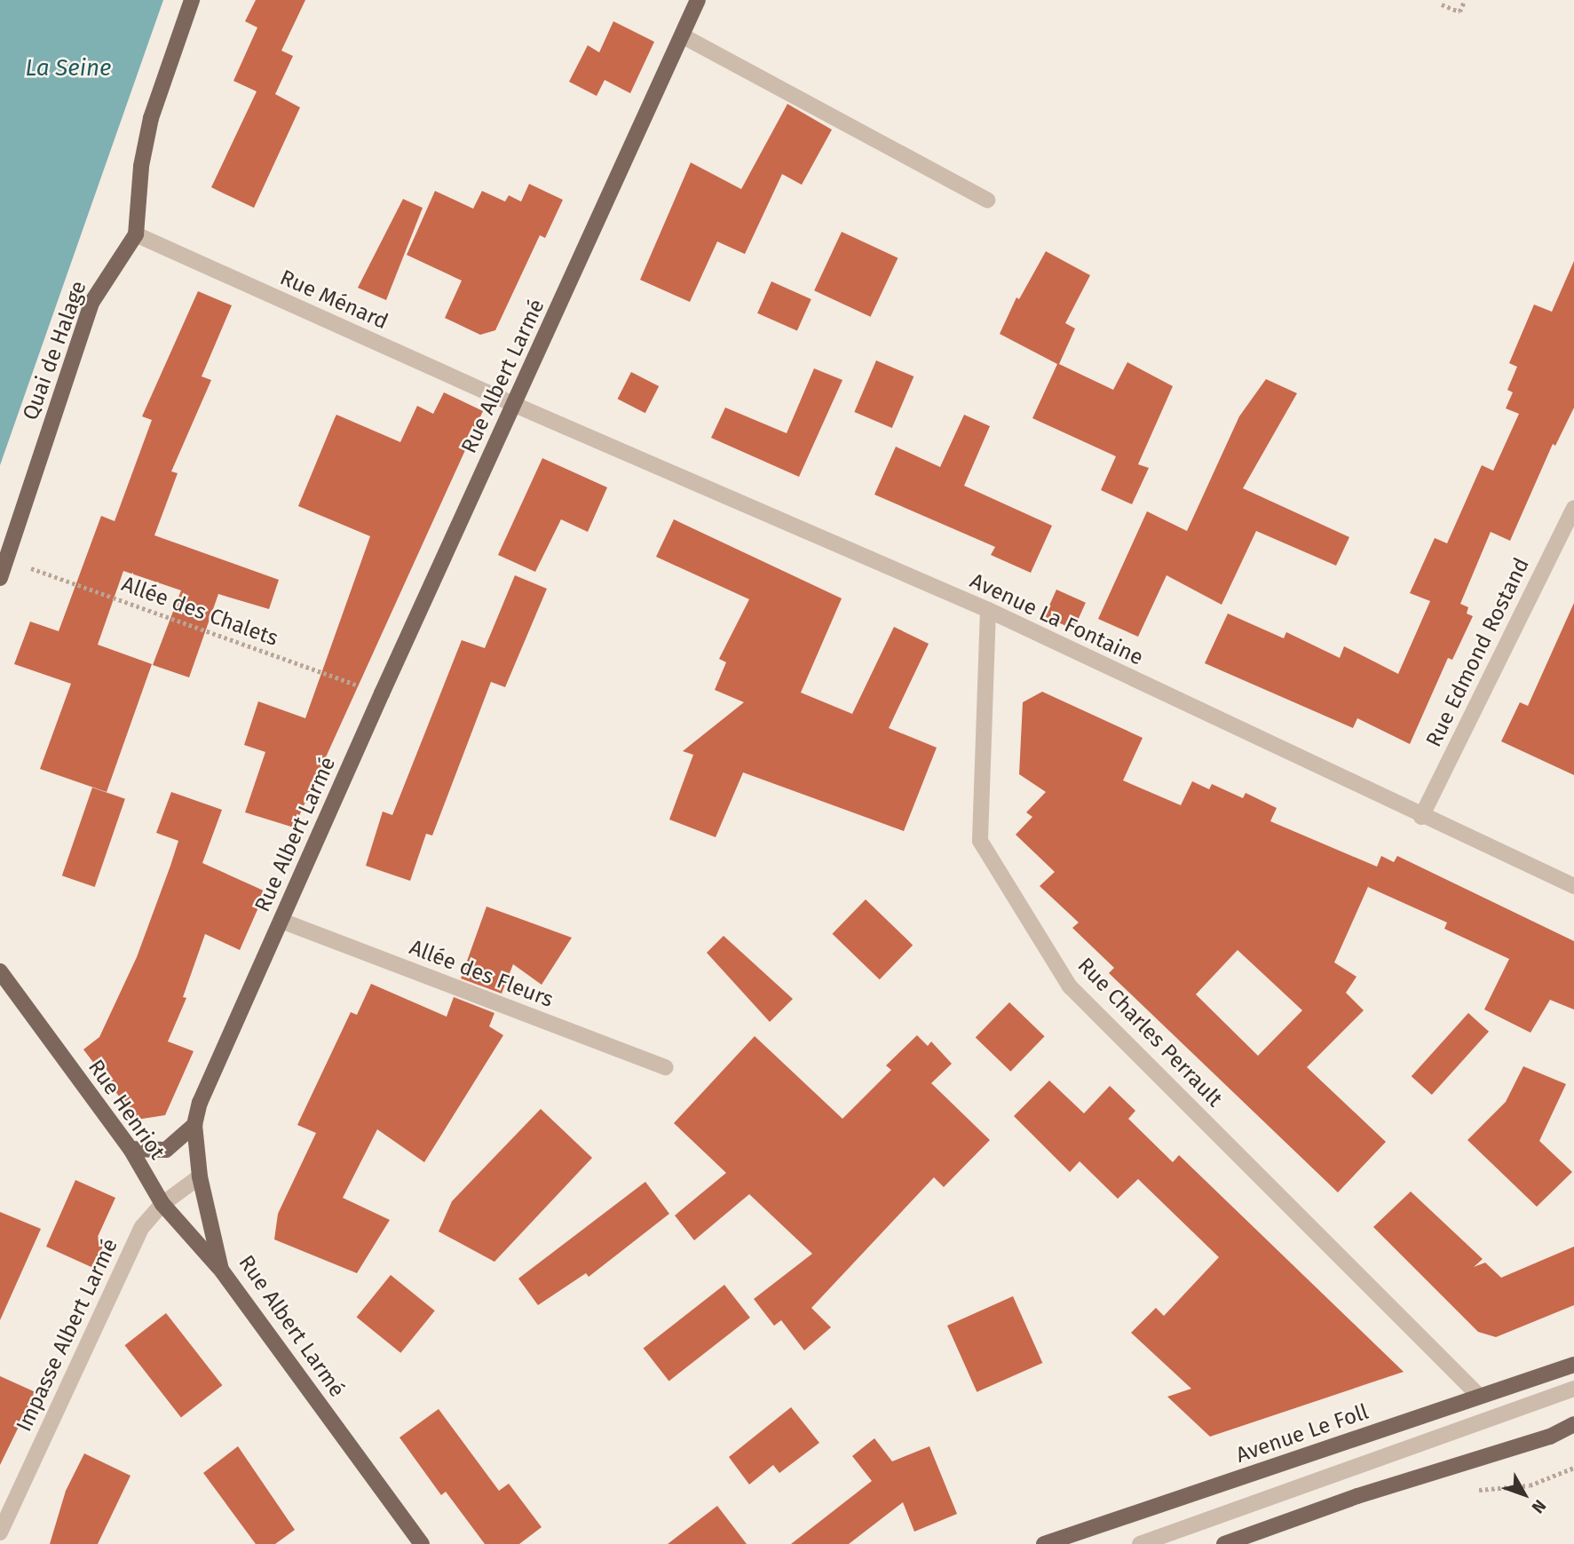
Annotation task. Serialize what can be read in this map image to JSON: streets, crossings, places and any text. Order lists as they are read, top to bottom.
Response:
{
  "streets": {
    "main road": [
      "Quai de Halage",
      "Rue Albert Larmé",
      "Rue Henriot",
      "Avenue Le Foll"
    ],
    "street": [
      "Rue Ménard",
      "Avenue La Fontaine",
      "Rue Edmond Rostand",
      "Allée des Fleurs",
      "Rue Charles Perrault",
      "Impasse Albert Larmé"
    ],
    "path": ["Allée des Chalets"]
  },
  "crossings": [
    ["Rue Ménard", "Quai de Halage"],
    ["Rue Ménard", "Rue Albert Larmé"],
    ["Rue Ménard", "Avenue La Fontaine"],
    ["Quai de Halage", "Allée des Chalets"],
    ["Rue Albert Larmé", "Allée des Chalets"],
    ["Rue Albert Larmé", "Avenue La Fontaine"],
    ["Rue Albert Larmé", "Allée des Fleurs"],
    ["Rue Albert Larmé", "Rue Henriot"],
    ["Rue Albert Larmé", "Impasse Albert Larmé"],
    ["Avenue La Fontaine", "Rue Edmond Rostand"],
    ["Avenue La Fontaine", "Rue Charles Perrault"],
    ["Rue Charles Perrault", "Avenue Le Foll"],
    ["Rue Henriot", "Impasse Albert Larmé"]
  ],
  "water": ["La Seine"],
  "north": "bottom right"
}
